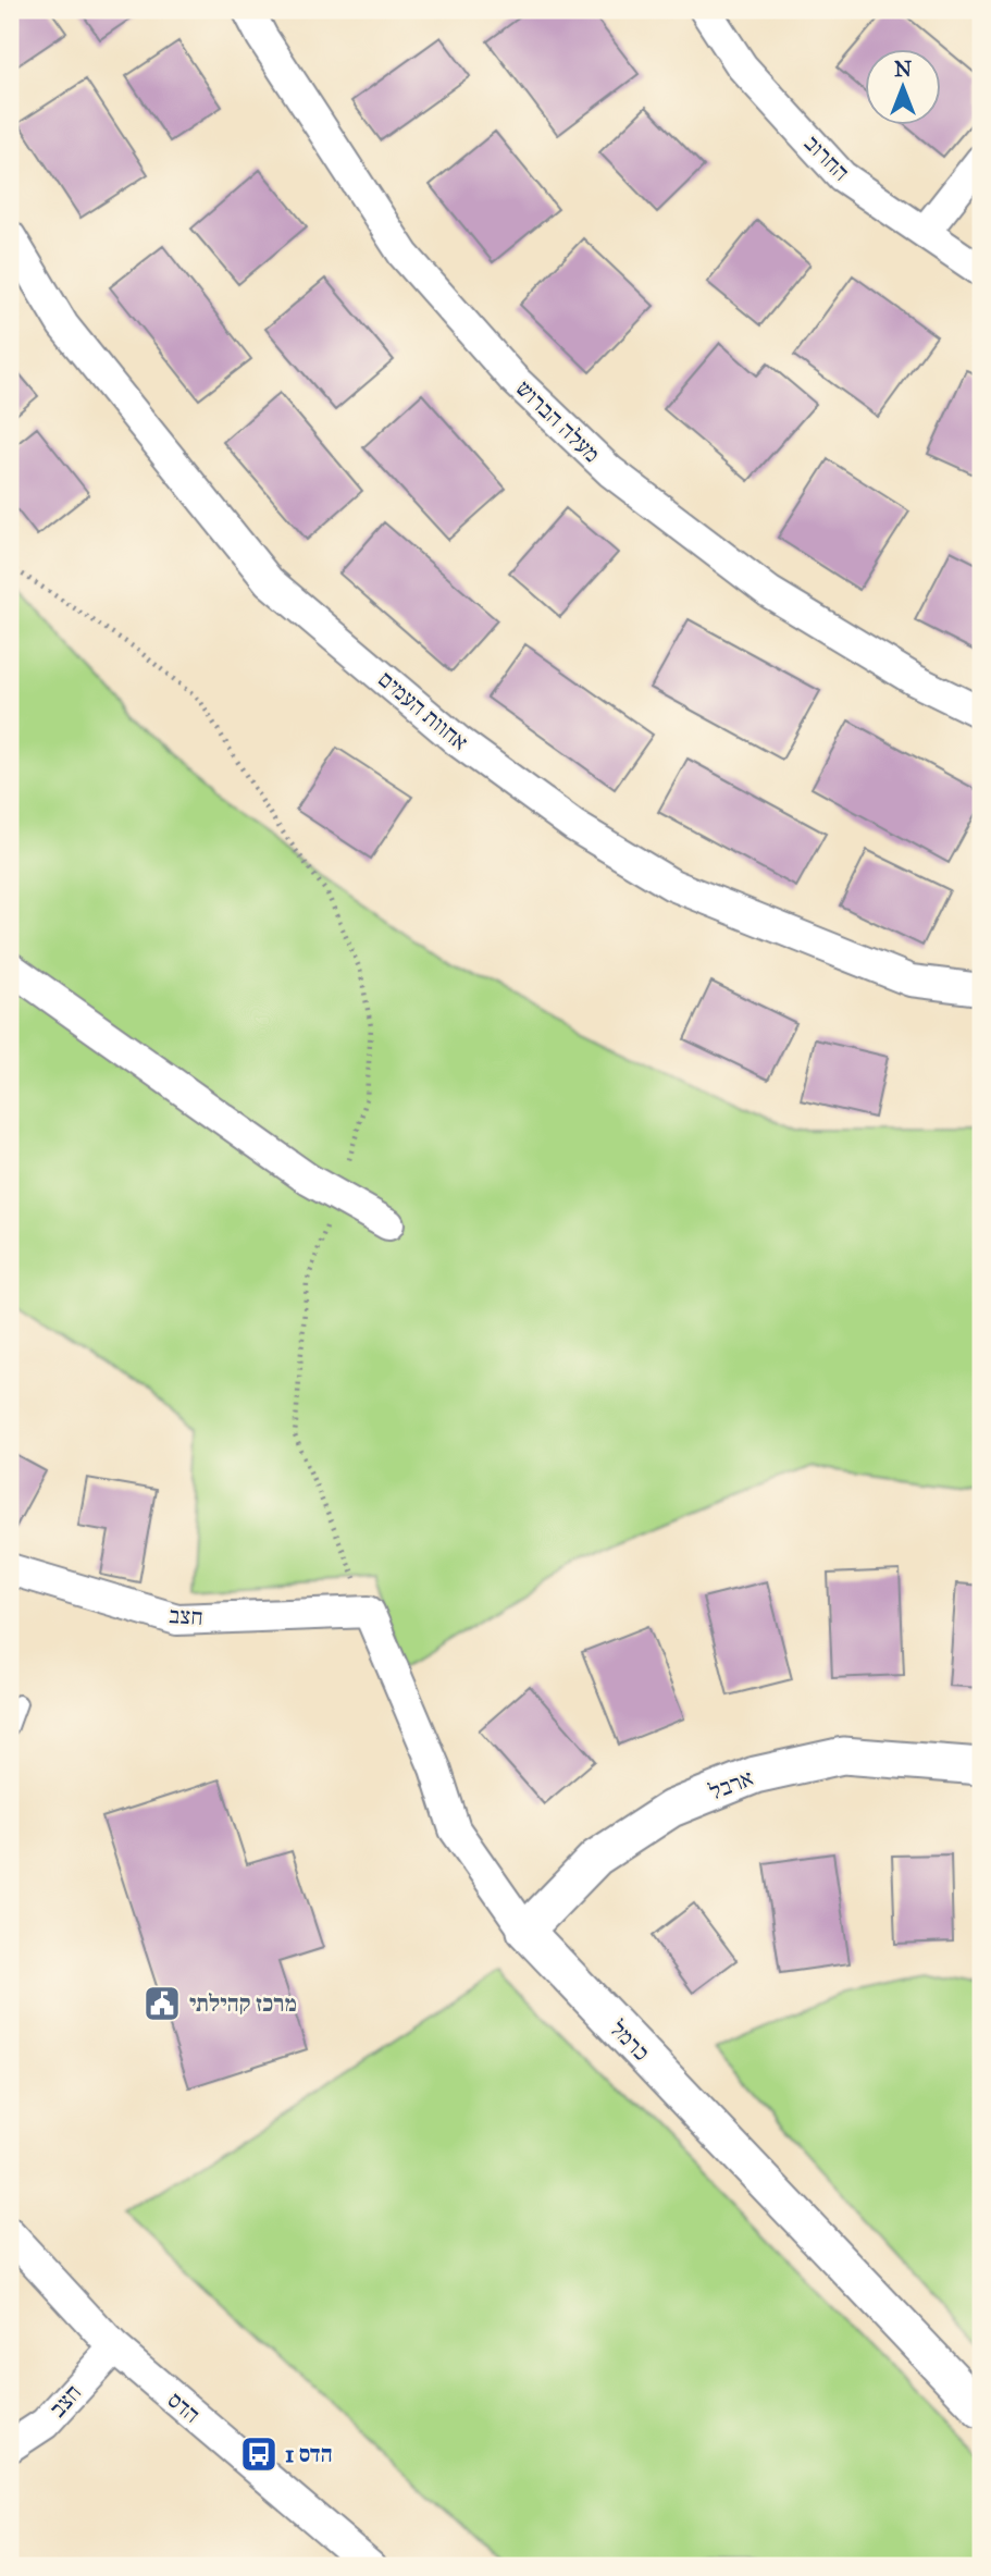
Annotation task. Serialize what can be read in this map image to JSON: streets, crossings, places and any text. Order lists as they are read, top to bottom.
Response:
{
  "streets": {
    "street": [
      "החרוב",
      "מעלה הברוש",
      "אחוות העמים",
      "חצב",
      "ארבל",
      "כרמל",
      "הדס"
    ]
  },
  "crossings": [
    ["חצב", "כרמל"],
    ["חצב", "הדס"],
    ["ארבל", "כרמל"]
  ],
  "places": {
    "public building": ["מרכז קהילתי"],
    "bus stop": ["הדס 1"]
  },
  "north": "top"
}
